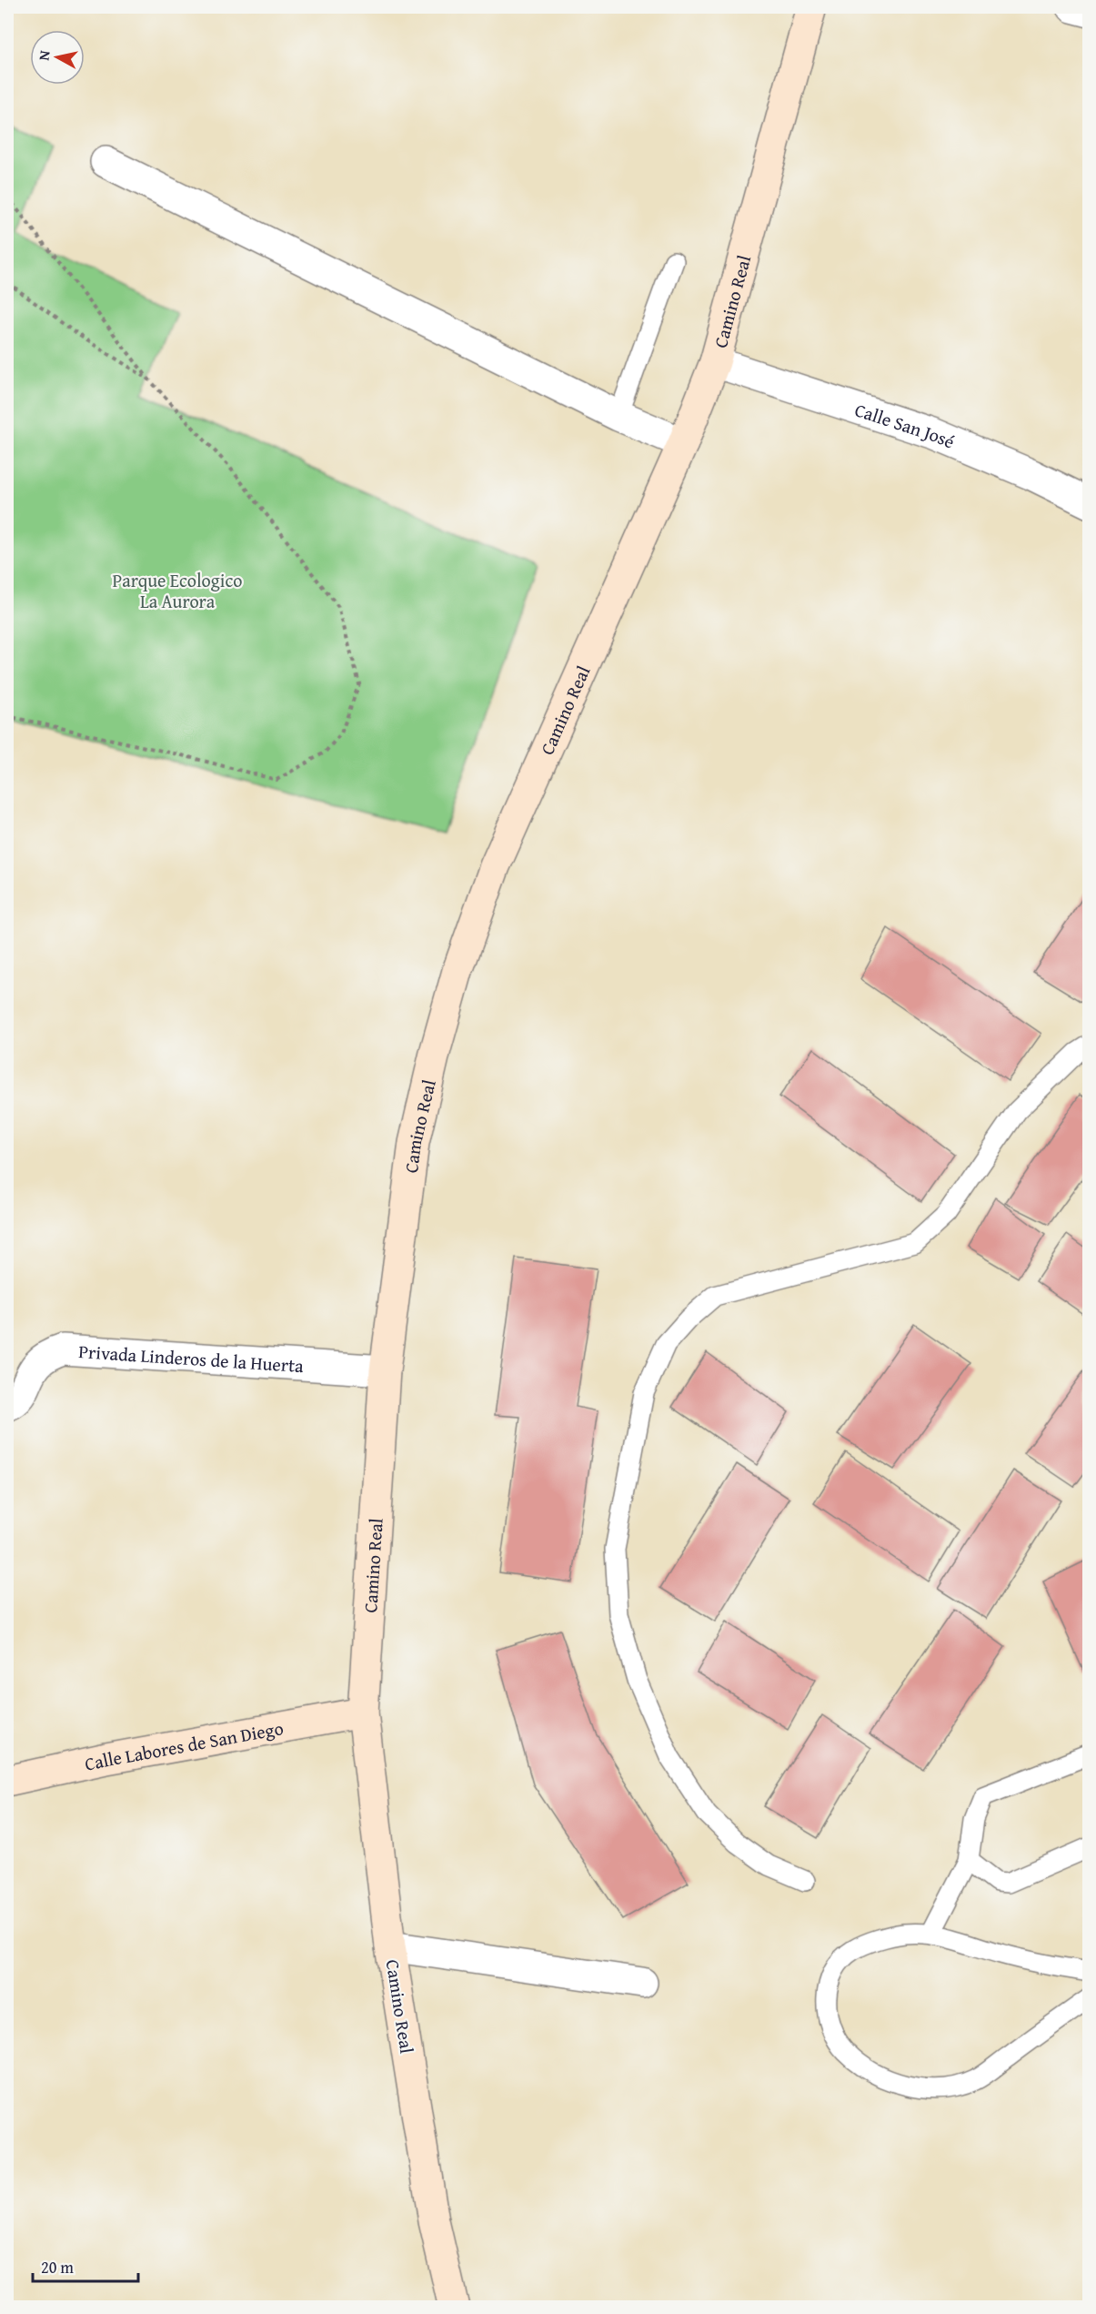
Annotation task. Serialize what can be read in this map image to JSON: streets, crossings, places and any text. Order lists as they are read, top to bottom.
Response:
{
  "streets": {
    "street": [
      "Camino Real",
      "Calle San José",
      "Privada Linderos de la Huerta",
      "Calle Labores de San Diego"
    ]
  },
  "crossings": [
    ["Camino Real", "Calle San José"],
    ["Camino Real", "Privada Linderos de la Huerta"],
    ["Camino Real", "Calle Labores de San Diego"]
  ],
  "parks": ["Parque Ecologico La Aurora"],
  "scale_bar": "20 m",
  "north": "left"
}
